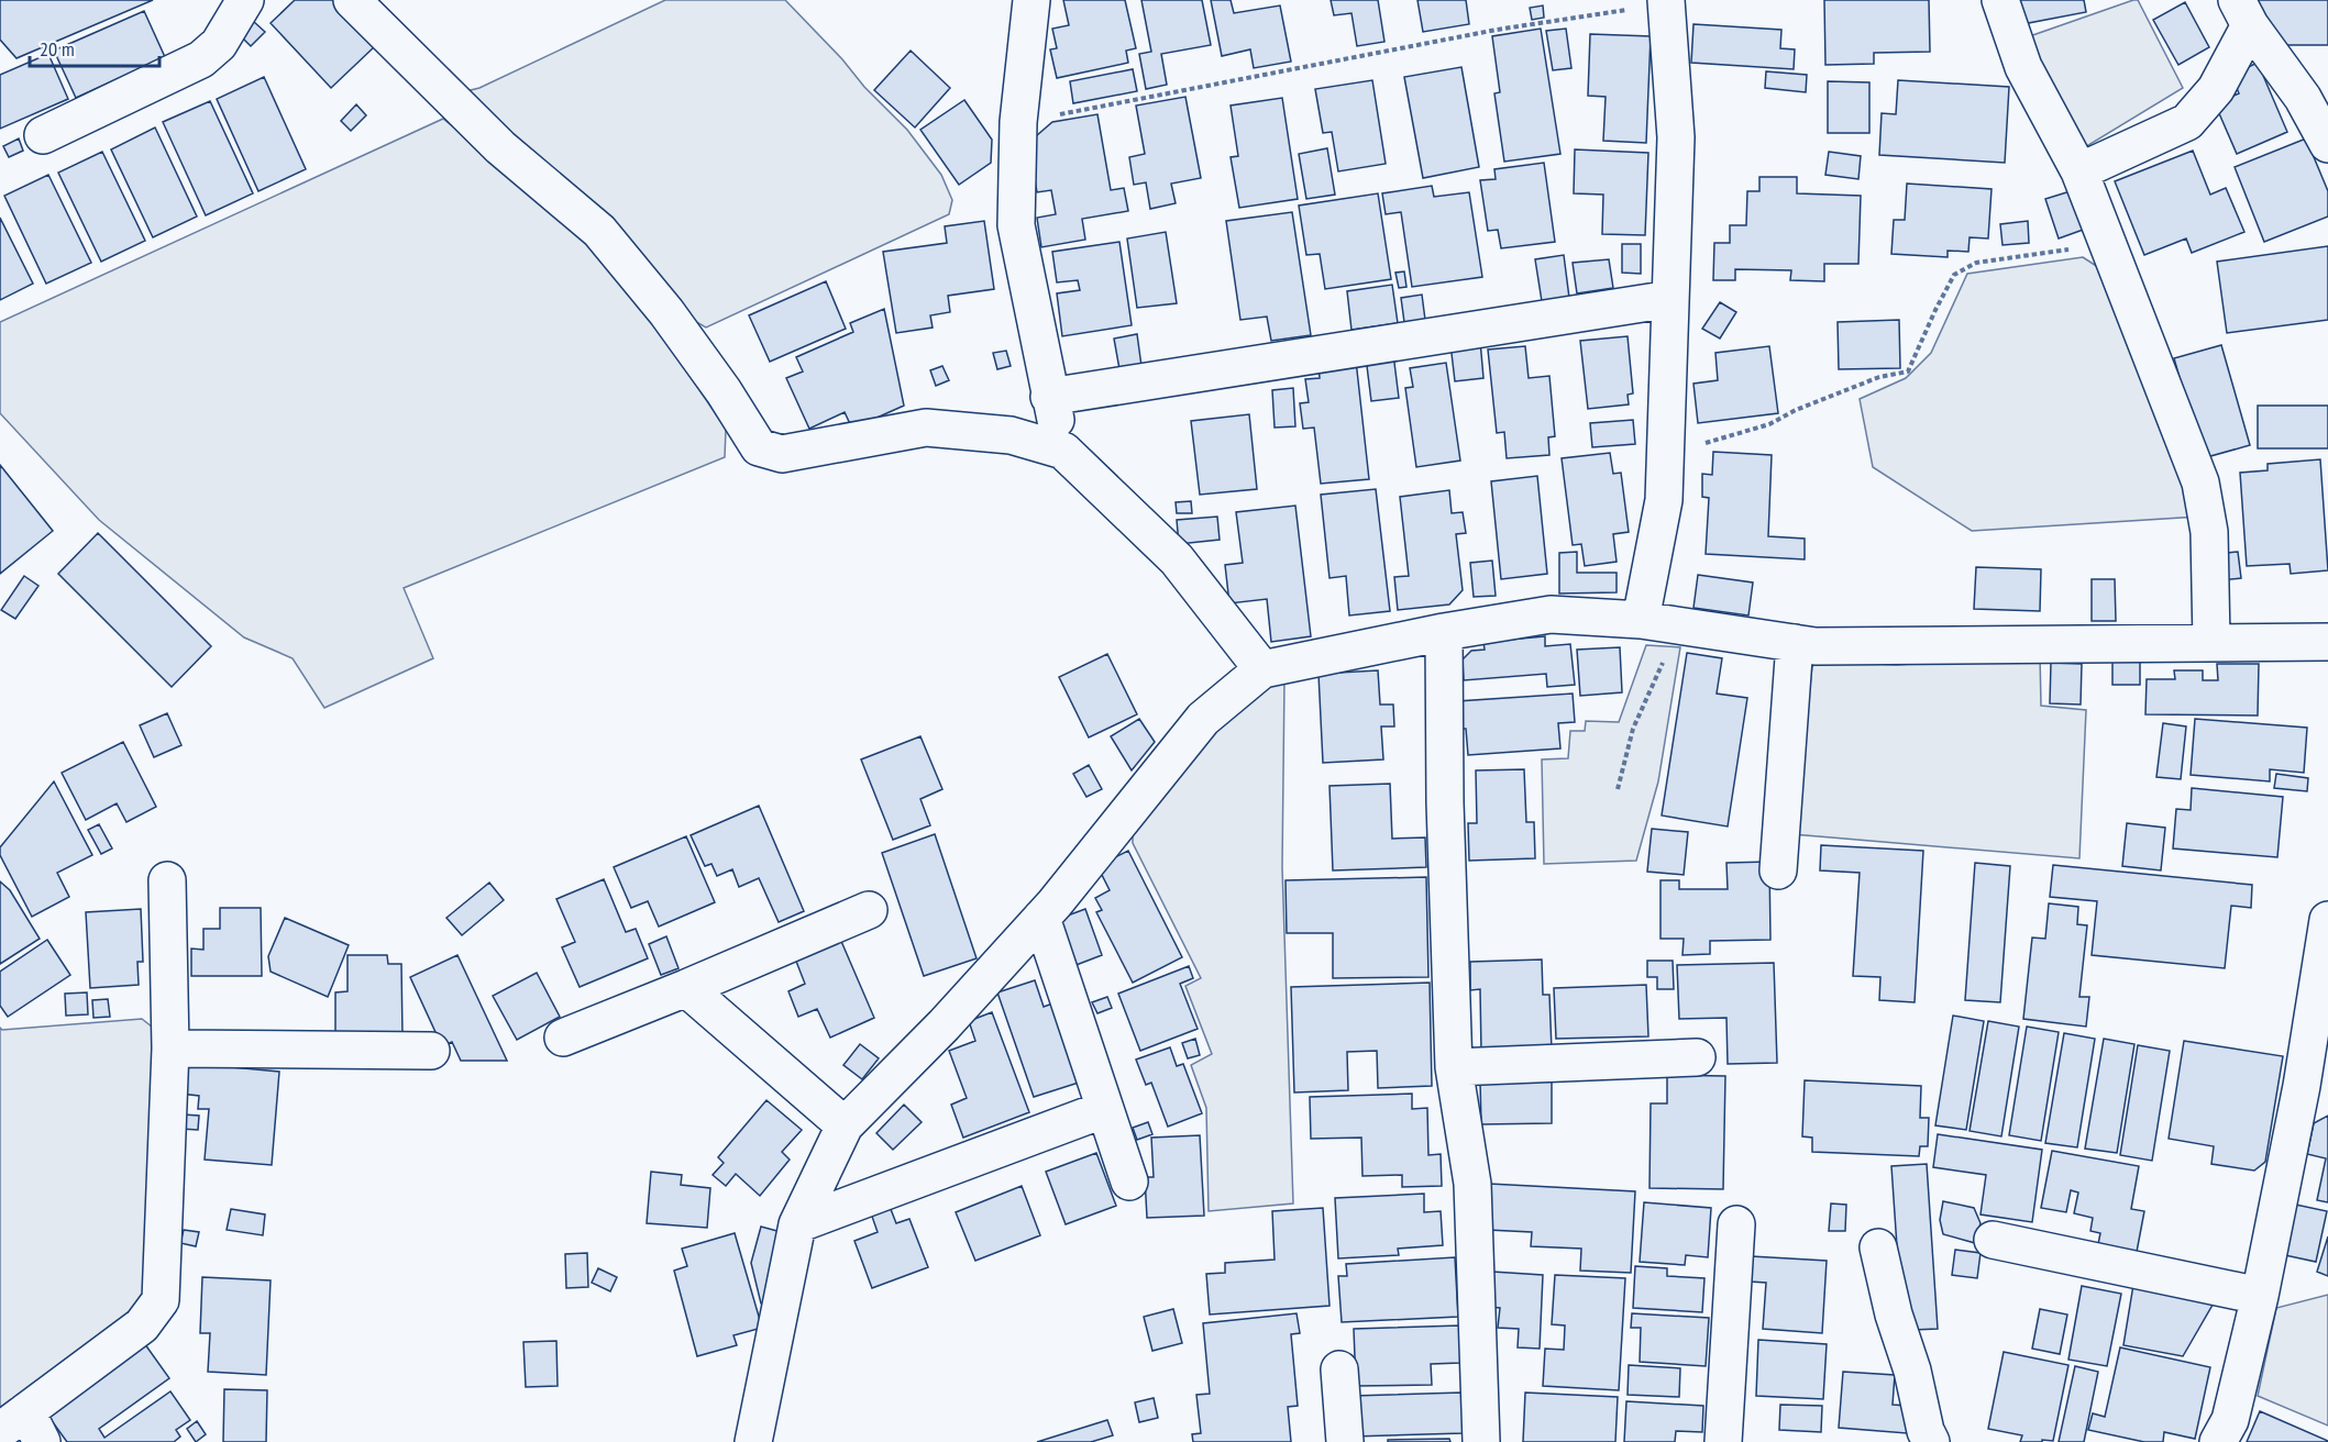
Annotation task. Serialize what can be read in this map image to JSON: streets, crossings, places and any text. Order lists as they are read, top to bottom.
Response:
{
  "scale_bar": "20 m"
}
